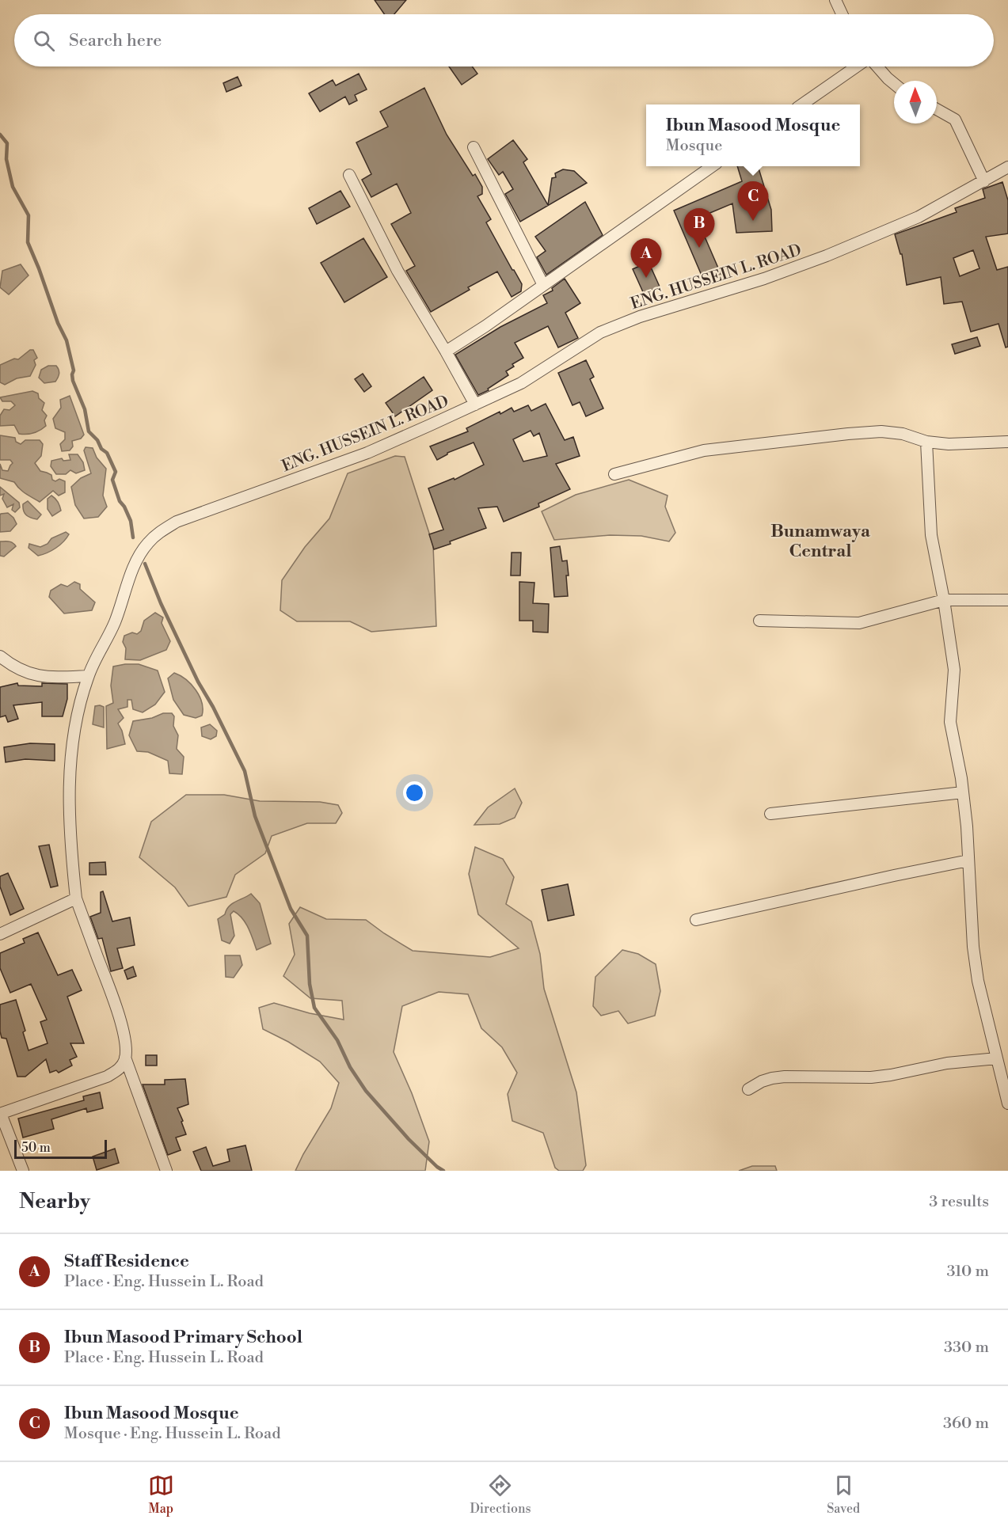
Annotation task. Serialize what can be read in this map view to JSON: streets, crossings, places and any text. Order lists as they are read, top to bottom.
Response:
{
  "streets": {
    "street": ["ENG. HUSSEIN L. ROAD"]
  },
  "districts": ["Bunamwaya Central"],
  "scale_bar": "50 m",
  "north": "top",
  "page": {
    "search": "Search here",
    "popup": ["Ibun Masood Mosque", "Mosque"],
    "pins": ["C", "B", "A"],
    "scale": "50 m",
    "heading": ["Nearby", "3 results"],
    "list": [
      {
        "mark": "A",
        "name": "Staff Residence",
        "note": "Place · Eng. Hussein L. Road",
        "value": "310 m"
      },
      {
        "mark": "B",
        "name": "Ibun Masood Primary School",
        "note": "Place · Eng. Hussein L. Road",
        "value": "330 m"
      },
      {
        "mark": "C",
        "name": "Ibun Masood Mosque",
        "note": "Mosque · Eng. Hussein L. Road",
        "value": "360 m"
      }
    ],
    "nav": ["Map", "Directions", "Saved"]
  }
}
